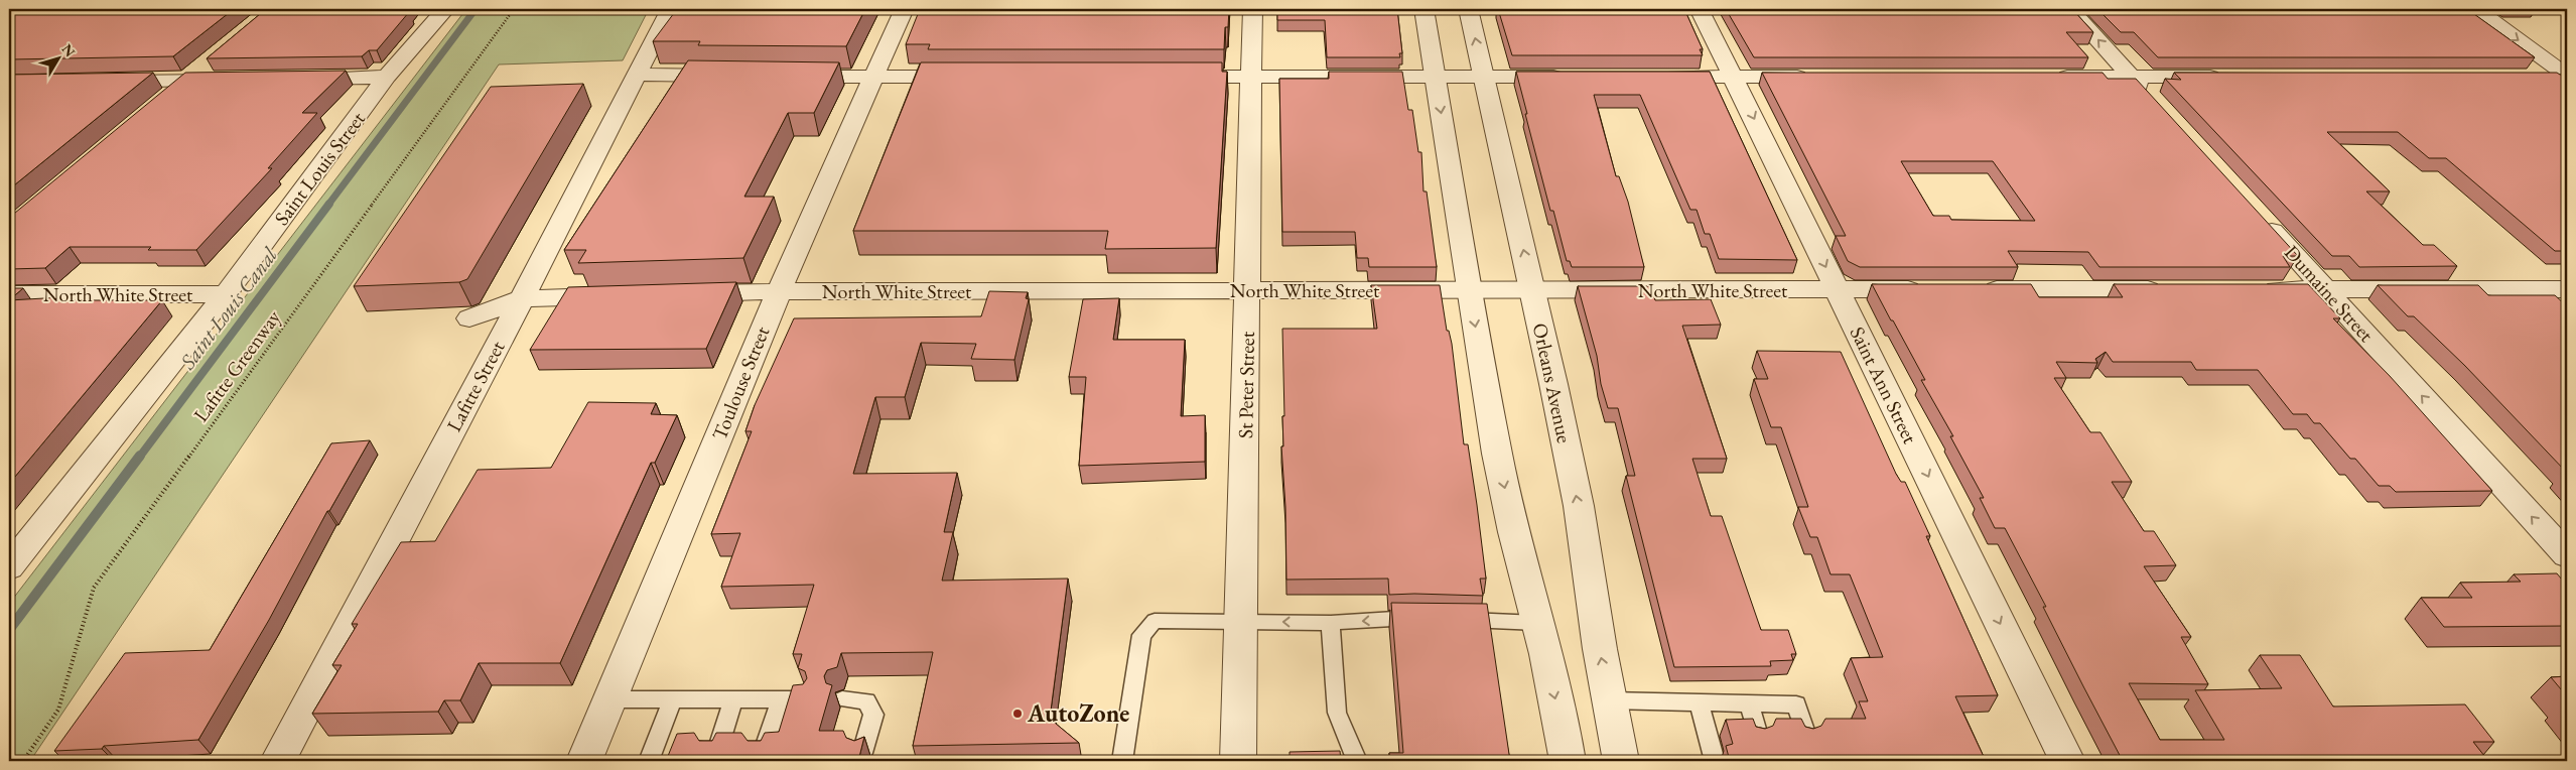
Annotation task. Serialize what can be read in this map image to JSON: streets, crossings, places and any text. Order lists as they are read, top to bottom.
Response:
{
  "streets": {
    "street": [
      "Saint Louis Street",
      "North White Street",
      "Dumaine Street",
      "Toulouse Street",
      "Orleans Avenue",
      "St Peter Street",
      "Saint Ann Street",
      "Lafitte Street"
    ],
    "path": ["Lafitte Greenway"]
  },
  "crossings": [
    ["Saint Louis Street", "North White Street"],
    ["North White Street", "Toulouse Street"],
    ["North White Street", "Orleans Avenue"],
    ["North White Street", "St Peter Street"],
    ["North White Street", "Saint Ann Street"]
  ],
  "one_way": ["Dumaine Street", "Saint Ann Street"],
  "water": ["Saint Louis Canal"],
  "places": ["AutoZone"],
  "north": "top right"
}
